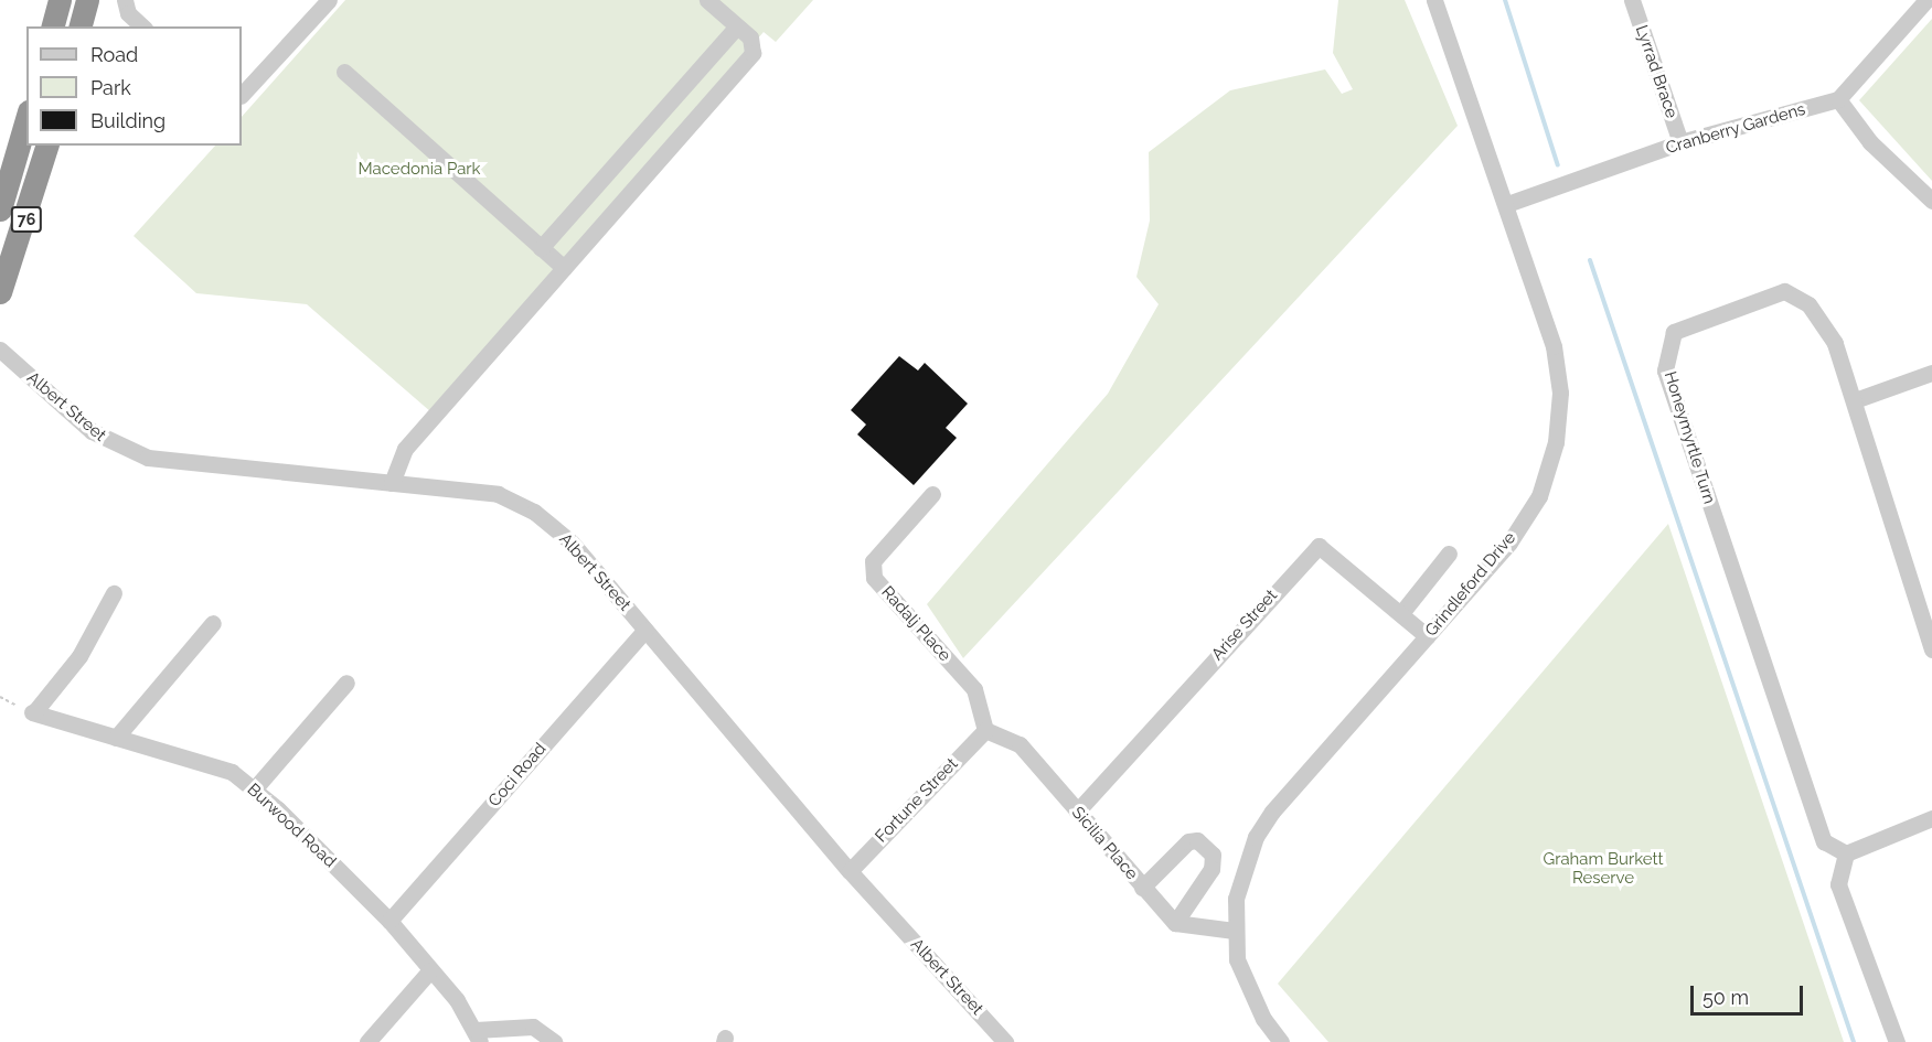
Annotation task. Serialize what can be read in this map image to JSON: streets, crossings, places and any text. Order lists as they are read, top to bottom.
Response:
{
  "streets": {
    "highway": ["76"],
    "street": [
      "Lyrrad Brace",
      "Cranberry Gardens",
      "Albert Street",
      "Honeymyrtle Turn",
      "Grindleford Drive",
      "Radalj Place",
      "Arise Street",
      "Coci Road",
      "Fortune Street",
      "Burwood Road",
      "Sicilia Place"
    ]
  },
  "crossings": [
    ["Lyrrad Brace", "Cranberry Gardens"],
    ["Cranberry Gardens", "Grindleford Drive"],
    ["Albert Street", "Coci Road"],
    ["Albert Street", "Fortune Street"],
    ["Grindleford Drive", "Arise Street"],
    ["Radalj Place", "Fortune Street"],
    ["Radalj Place", "Sicilia Place"],
    ["Arise Street", "Sicilia Place"],
    ["Coci Road", "Burwood Road"],
    ["Fortune Street", "Sicilia Place"]
  ],
  "parks": ["Macedonia Park", "Graham Burkett Reserve"],
  "legend": ["Road", "Park", "Building"],
  "scale_bar": "50 m"
}
